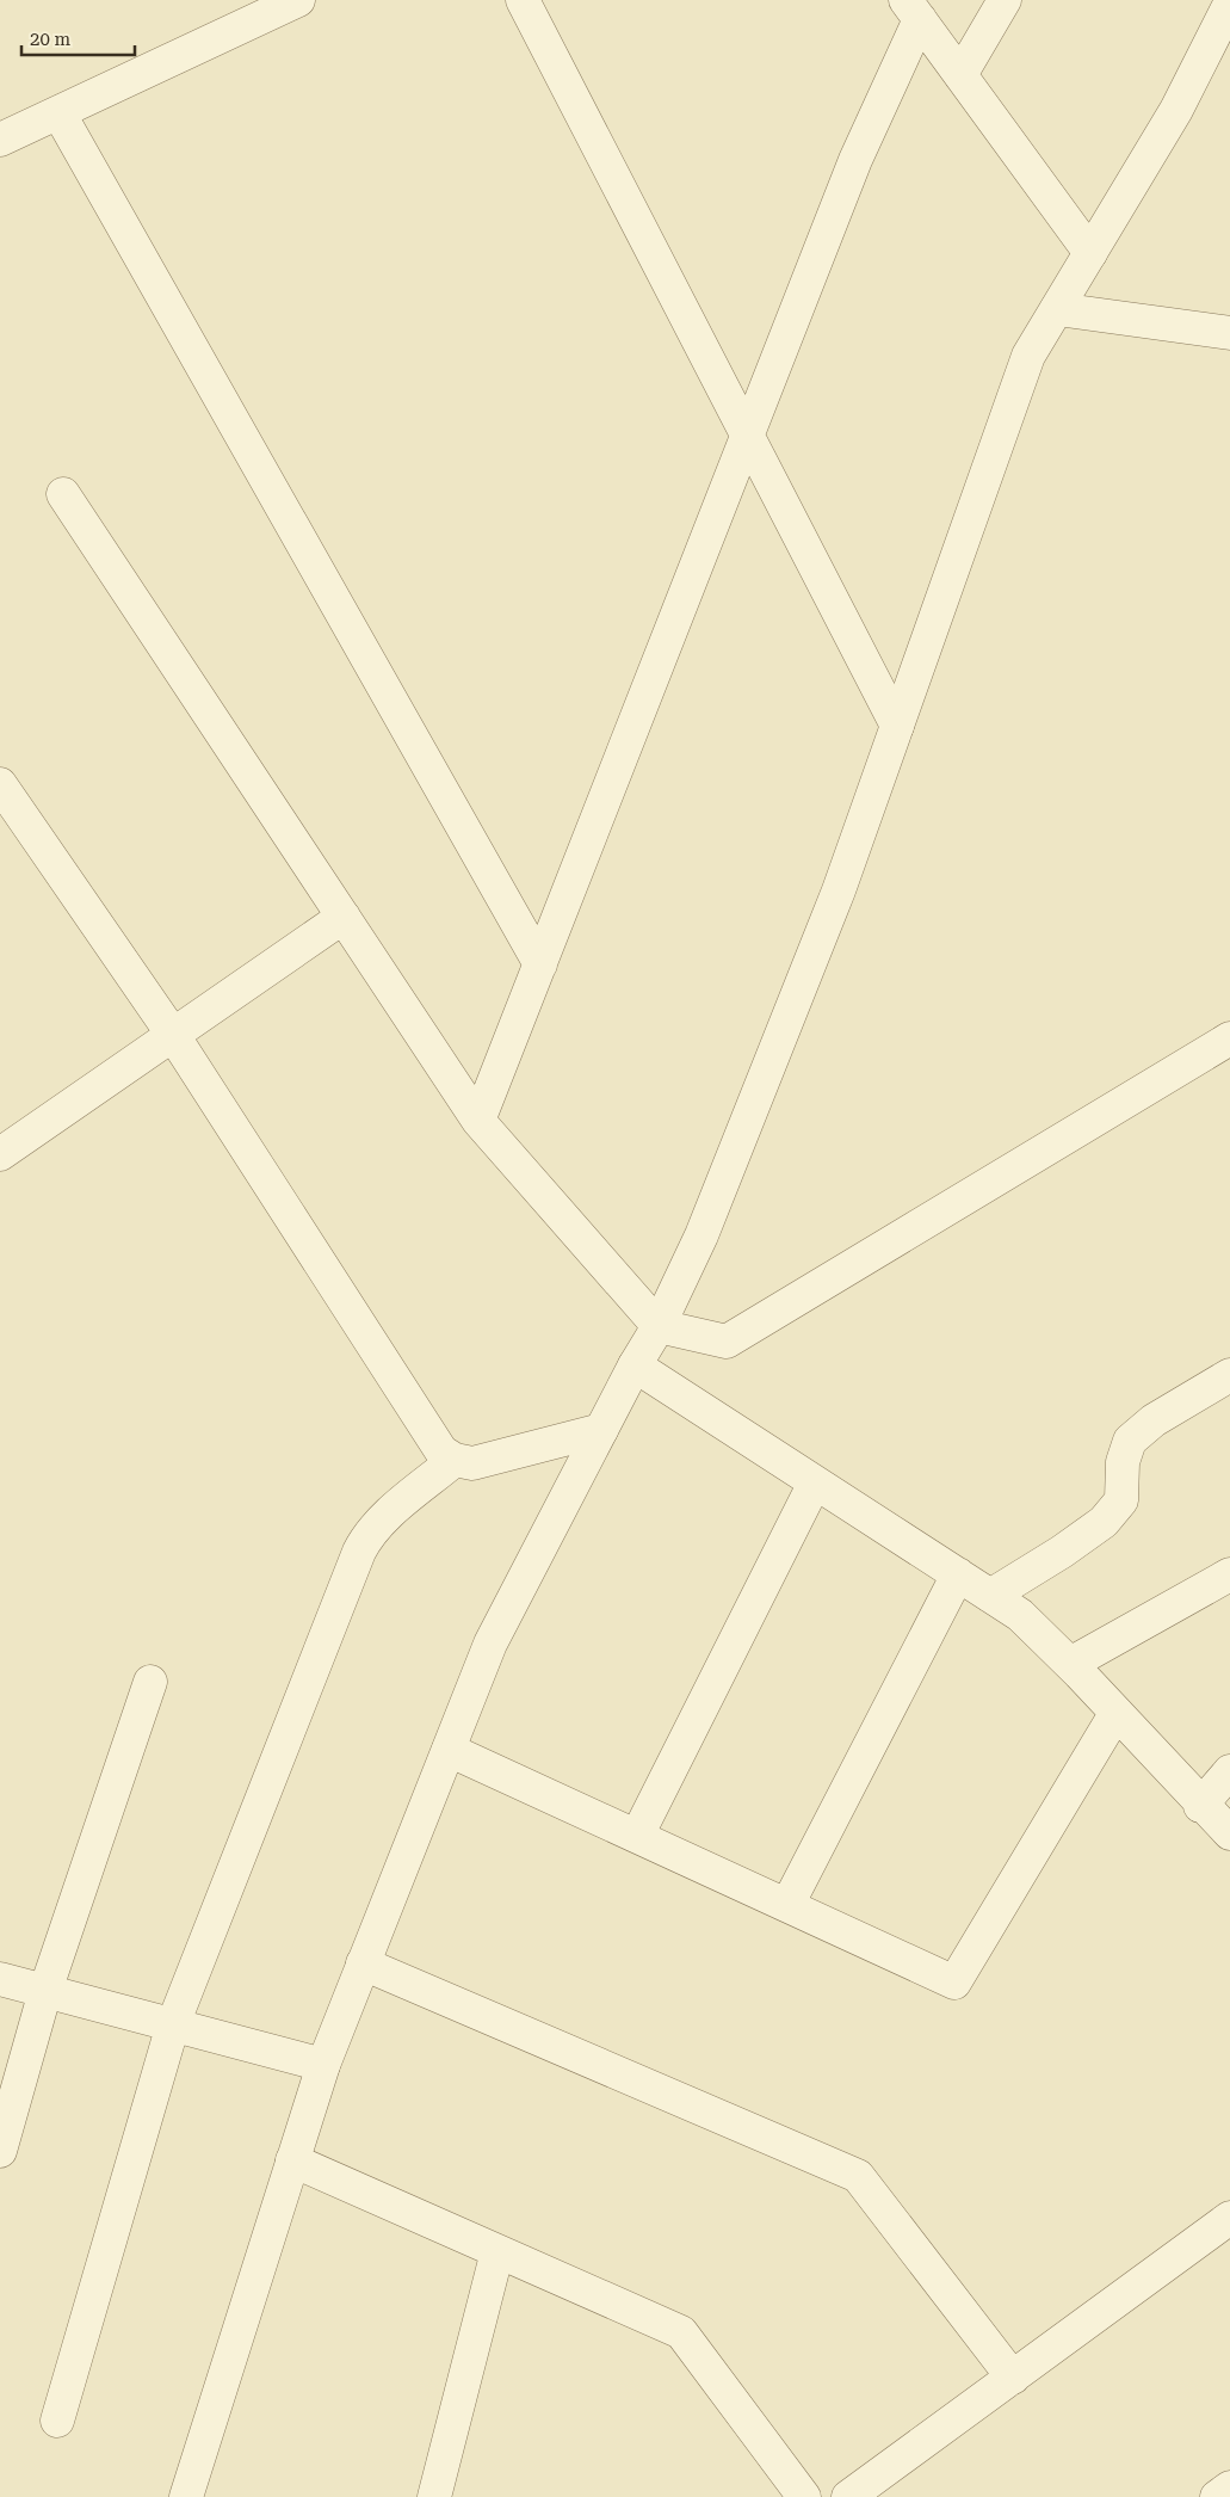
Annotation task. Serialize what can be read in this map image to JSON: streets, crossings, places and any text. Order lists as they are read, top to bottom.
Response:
{
  "scale_bar": "20 m"
}
